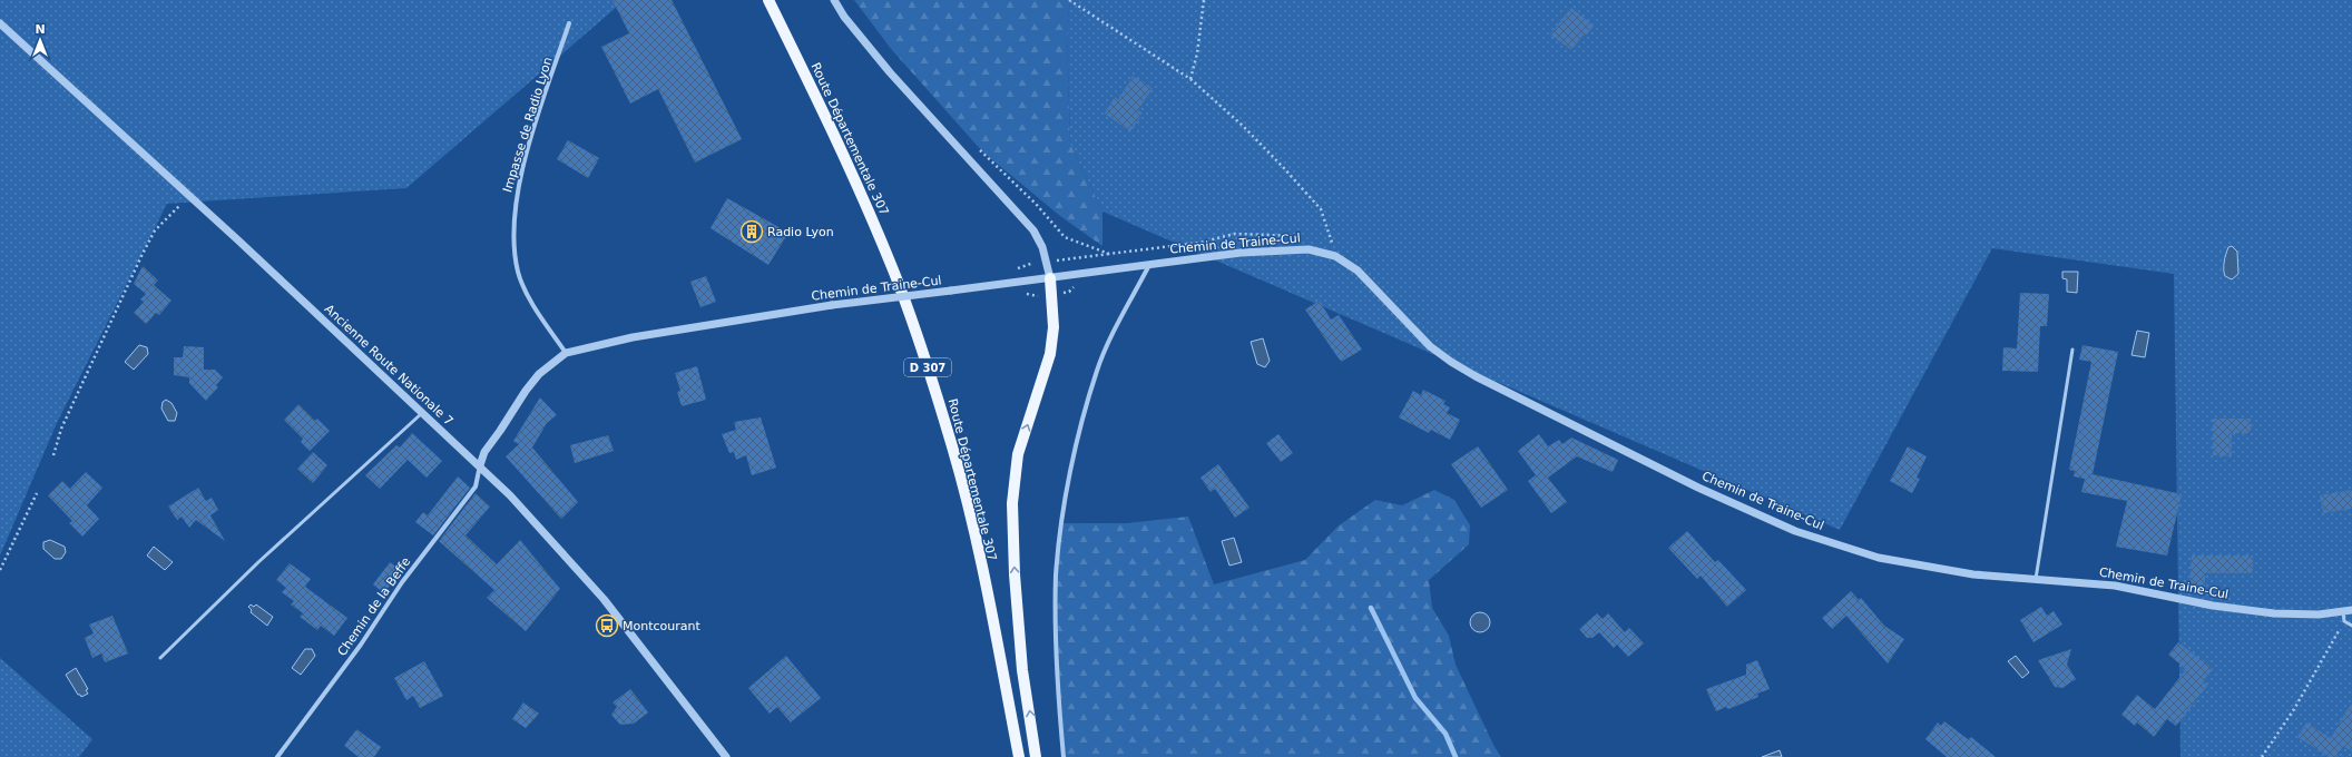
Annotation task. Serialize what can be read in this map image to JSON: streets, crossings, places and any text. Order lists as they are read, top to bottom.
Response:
{
  "streets": {
    "main road": ["Route Départementale 307", "D 307"],
    "street": [
      "Impasse de Radio Lyon",
      "Chemin de Traine-Cul",
      "Ancienne Route Nationale 7",
      "Chemin de la Beffe"
    ]
  },
  "crossings": [
    ["Impasse de Radio Lyon", "Chemin de Traine-Cul"],
    ["Chemin de Traine-Cul", "Ancienne Route Nationale 7"],
    ["Chemin de Traine-Cul", "Chemin de la Beffe"],
    ["Ancienne Route Nationale 7", "Chemin de la Beffe"]
  ],
  "places": {
    "building": ["Radio Lyon"],
    "bus stop": ["Montcourant"]
  },
  "north": "top"
}
